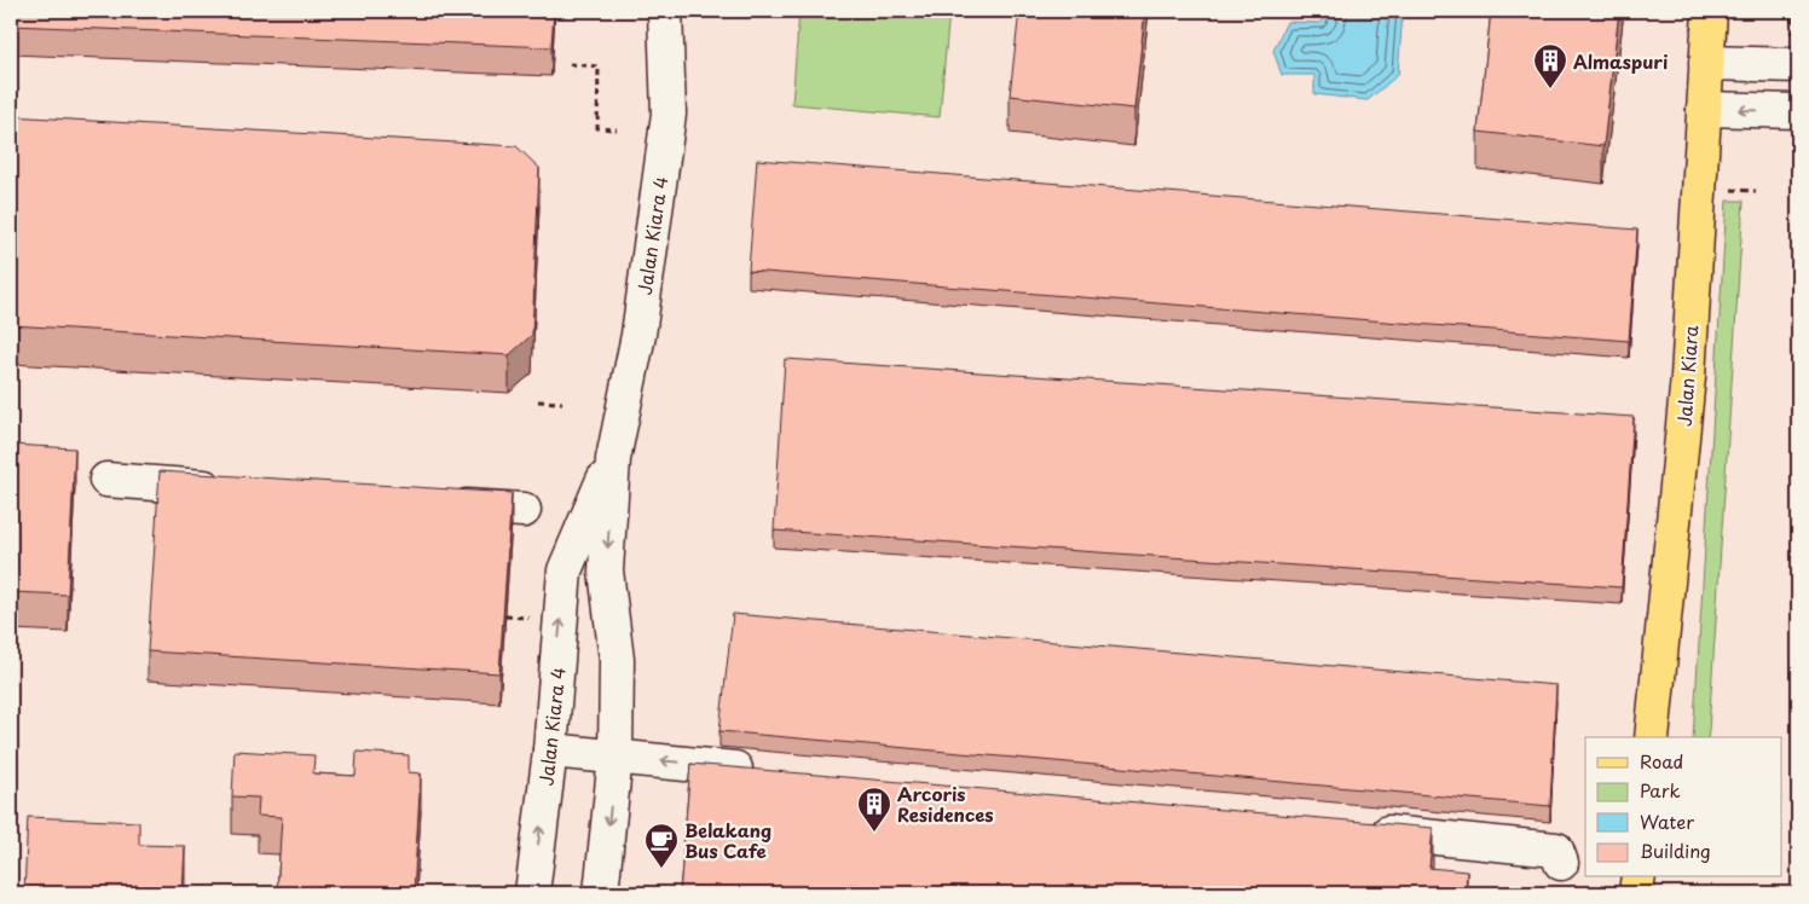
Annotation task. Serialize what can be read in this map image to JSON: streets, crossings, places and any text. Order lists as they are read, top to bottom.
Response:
{
  "streets": {
    "main road": ["Jalan Kiara"],
    "street": ["Jalan Kiara 4"]
  },
  "places": {
    "building": ["Almaspuri", "Arcoris Residences"],
    "cafe": ["Belakang Bus Cafe"]
  },
  "legend": [
    "Road",
    "Park",
    "Water",
    "Building"
  ]
}
